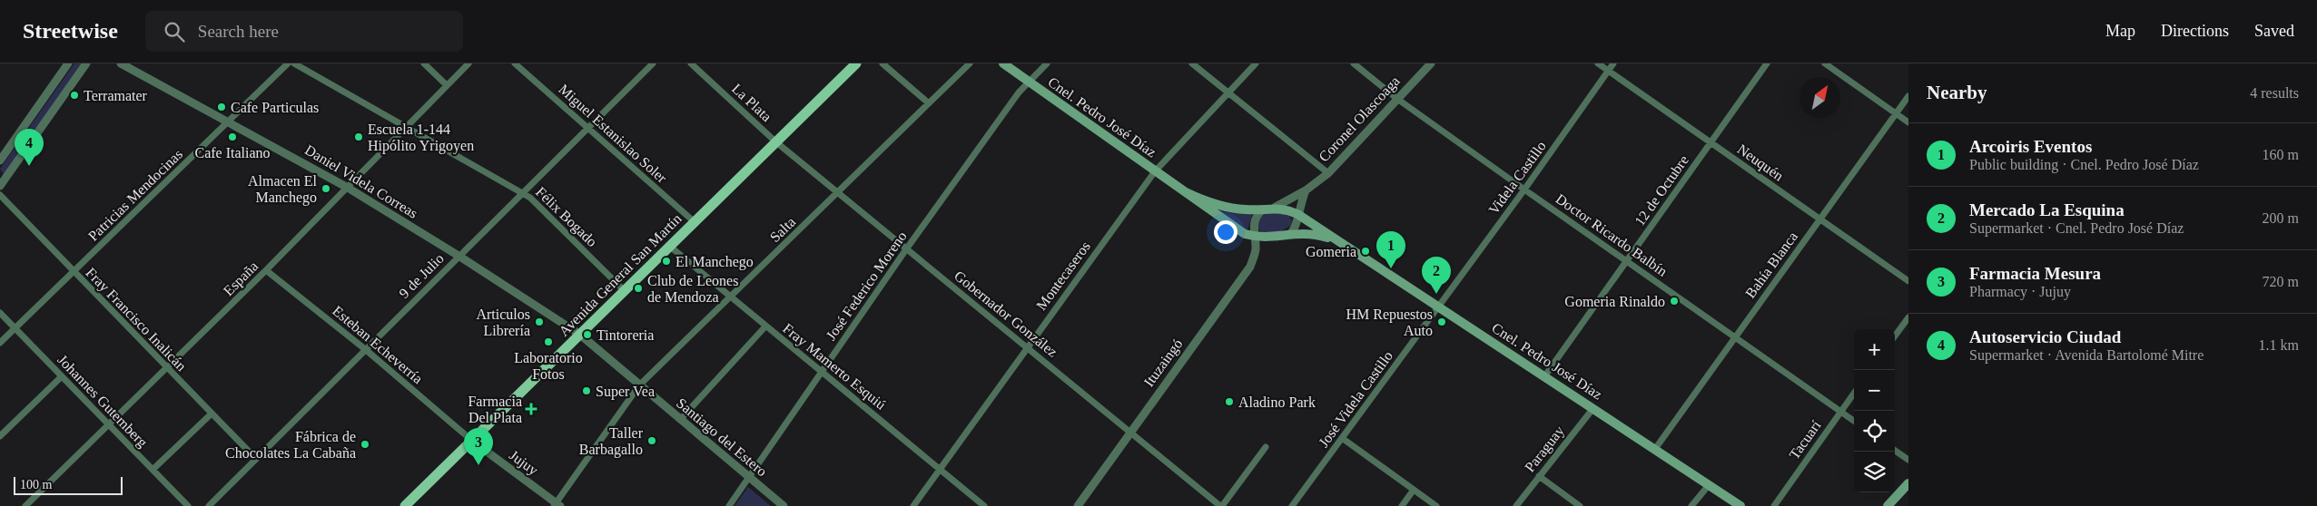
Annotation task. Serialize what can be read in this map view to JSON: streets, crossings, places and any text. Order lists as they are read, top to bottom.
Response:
{
  "streets": {
    "main road": ["Cnel. Pedro José Díaz", "Avenida General San Martín"],
    "street": [
      "La Plata",
      "Coronel Olascoaga",
      "Miguel Estanislao Soler",
      "Neuquén",
      "Videla Castillo",
      "Daniel Videla Correas",
      "12 de Octubre",
      "Patricias Mendocinas",
      "Félix Bogado",
      "Salta",
      "Doctor Ricardo Balbín",
      "Bahía Blanca",
      "9 de Julio",
      "Montecaseros",
      "España",
      "José Federico Moreno",
      "Gobernador González",
      "Fray Francisco Inalicán",
      "Esteban Echeverría",
      "Ituzaingó",
      "Fray Mamerto Esquiú",
      "José Videla Castillo",
      "Johannes Gutemberg",
      "Santiago del Estero",
      "Tacuarí",
      "Paraguay",
      "Jujuy"
    ]
  },
  "crossings": [
    ["La Plata", "Avenida General San Martín"],
    ["La Plata", "Gobernador González"],
    ["Cnel. Pedro José Díaz", "Coronel Olascoaga"],
    ["Cnel. Pedro José Díaz", "Videla Castillo"],
    ["Cnel. Pedro José Díaz", "12 de Octubre"],
    ["Cnel. Pedro José Díaz", "Bahía Blanca"],
    ["Cnel. Pedro José Díaz", "Montecaseros"],
    ["Cnel. Pedro José Díaz", "José Federico Moreno"],
    ["Cnel. Pedro José Díaz", "Ituzaingó"],
    ["Cnel. Pedro José Díaz", "José Videla Castillo"],
    ["Cnel. Pedro José Díaz", "Paraguay"],
    ["Coronel Olascoaga", "Doctor Ricardo Balbín"],
    ["Miguel Estanislao Soler", "Avenida General San Martín"],
    ["Miguel Estanislao Soler", "9 de Julio"],
    ["Neuquén", "Videla Castillo"],
    ["Neuquén", "12 de Octubre"],
    ["Neuquén", "Bahía Blanca"],
    ["Videla Castillo", "Doctor Ricardo Balbín"],
    ["Videla Castillo", "José Videla Castillo"],
    ["Daniel Videla Correas", "Patricias Mendocinas"],
    ["Daniel Videla Correas", "Avenida General San Martín"],
    ["Daniel Videla Correas", "9 de Julio"],
    ["Daniel Videla Correas", "España"],
    ["Daniel Videla Correas", "Santiago del Estero"],
    ["12 de Octubre", "Doctor Ricardo Balbín"],
    ["Patricias Mendocinas", "Fray Francisco Inalicán"],
    ["Patricias Mendocinas", "Johannes Gutemberg"],
    ["Félix Bogado", "Avenida General San Martín"],
    ["Félix Bogado", "9 de Julio"],
    ["Félix Bogado", "España"],
    ["Salta", "Gobernador González"],
    ["Salta", "Fray Mamerto Esquiú"],
    ["Salta", "Santiago del Estero"],
    ["Salta", "Jujuy"],
    ["Doctor Ricardo Balbín", "Bahía Blanca"],
    ["Doctor Ricardo Balbín", "Tacuarí"],
    ["Avenida General San Martín", "Gobernador González"],
    ["Avenida General San Martín", "Esteban Echeverría"],
    ["Avenida General San Martín", "Fray Mamerto Esquiú"],
    ["Avenida General San Martín", "Santiago del Estero"],
    ["Avenida General San Martín", "Jujuy"],
    ["9 de Julio", "Fray Francisco Inalicán"],
    ["9 de Julio", "Esteban Echeverría"],
    ["Montecaseros", "Gobernador González"],
    ["Montecaseros", "Fray Mamerto Esquiú"],
    ["España", "Fray Francisco Inalicán"],
    ["España", "Esteban Echeverría"],
    ["España", "Johannes Gutemberg"],
    ["José Federico Moreno", "Gobernador González"],
    ["José Federico Moreno", "Fray Mamerto Esquiú"],
    ["José Federico Moreno", "Santiago del Estero"],
    ["Gobernador González", "Ituzaingó"],
    ["Esteban Echeverría", "Jujuy"]
  ],
  "places": {
    "other": [
      "Terramater",
      "Cafe Particulas",
      "Cafe Italiano",
      "Escuela 1-144 Hipólito Yrigoyen",
      "Almacen El Manchego",
      "Gomeria",
      "El Manchego",
      "Club de Leones de Mendoza",
      "Gomeria Rinaldo",
      "Articulos Librería",
      "HM Repuestos Auto",
      "Tintoreria",
      "Laboratorio Fotos",
      "Super Vea",
      "Aladino Park",
      "Taller Barbagallo",
      "Fábrica de Chocolates La Cabaña"
    ],
    "health": ["Farmacia Del Plata"]
  },
  "scale_bar": "100 m",
  "north": "top right",
  "page": {
    "header": "Streetwise",
    "search": "Search here",
    "nav": ["Map", "Directions", "Saved"],
    "heading": ["Nearby", "4 results"],
    "list": [
      {
        "mark": "1",
        "name": "Arcoiris Eventos",
        "note": "Public building · Cnel. Pedro José Díaz",
        "value": "160 m"
      },
      {
        "mark": "2",
        "name": "Mercado La Esquina",
        "note": "Supermarket · Cnel. Pedro José Díaz",
        "value": "200 m"
      },
      {
        "mark": "3",
        "name": "Farmacia Mesura",
        "note": "Pharmacy · Jujuy",
        "value": "720 m"
      },
      {
        "mark": "4",
        "name": "Autoservicio Ciudad",
        "note": "Supermarket · Avenida Bartolomé Mitre",
        "value": "1.1 km"
      }
    ],
    "pins": [
      "4",
      "1",
      "2",
      "3"
    ],
    "map_buttons": ["+", "−"],
    "scale": "100 m"
  }
}
